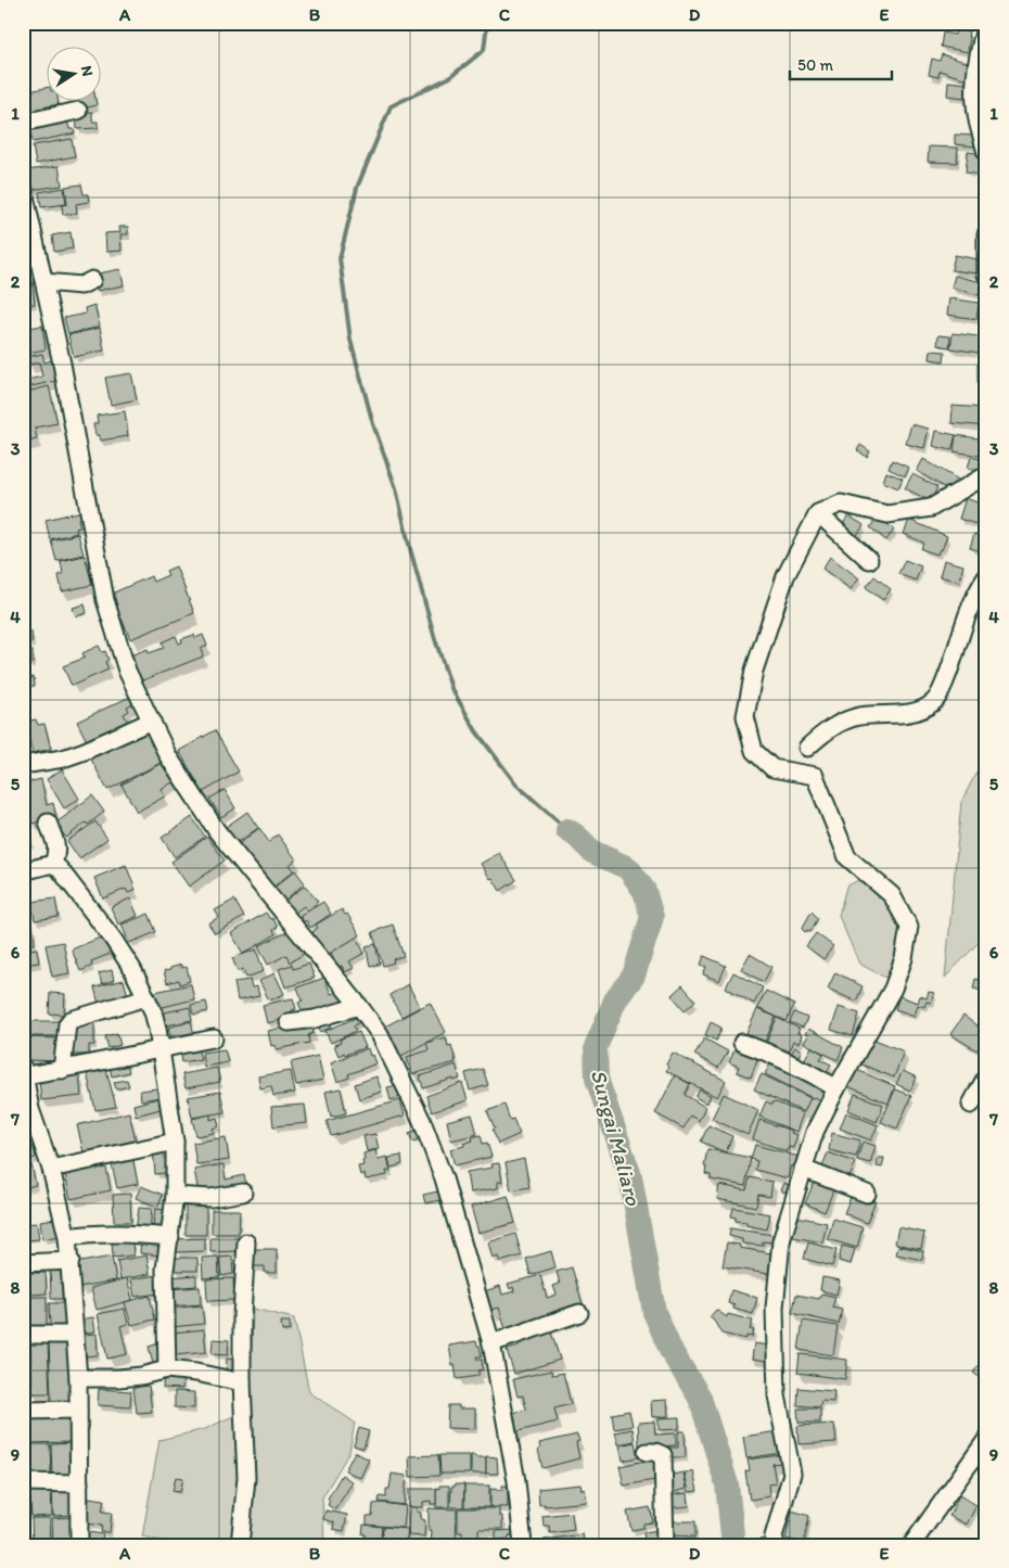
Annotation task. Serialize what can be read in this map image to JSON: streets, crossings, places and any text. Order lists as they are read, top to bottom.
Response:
{
  "water": ["Sungai Maliaro"],
  "scale_bar": "50 m",
  "north": "right",
  "grid": {
    "columns": [
      "A",
      "B",
      "C",
      "D",
      "E"
    ],
    "rows": [
      "1",
      "2",
      "3",
      "4",
      "5",
      "6",
      "7",
      "8",
      "9"
    ]
  }
}
